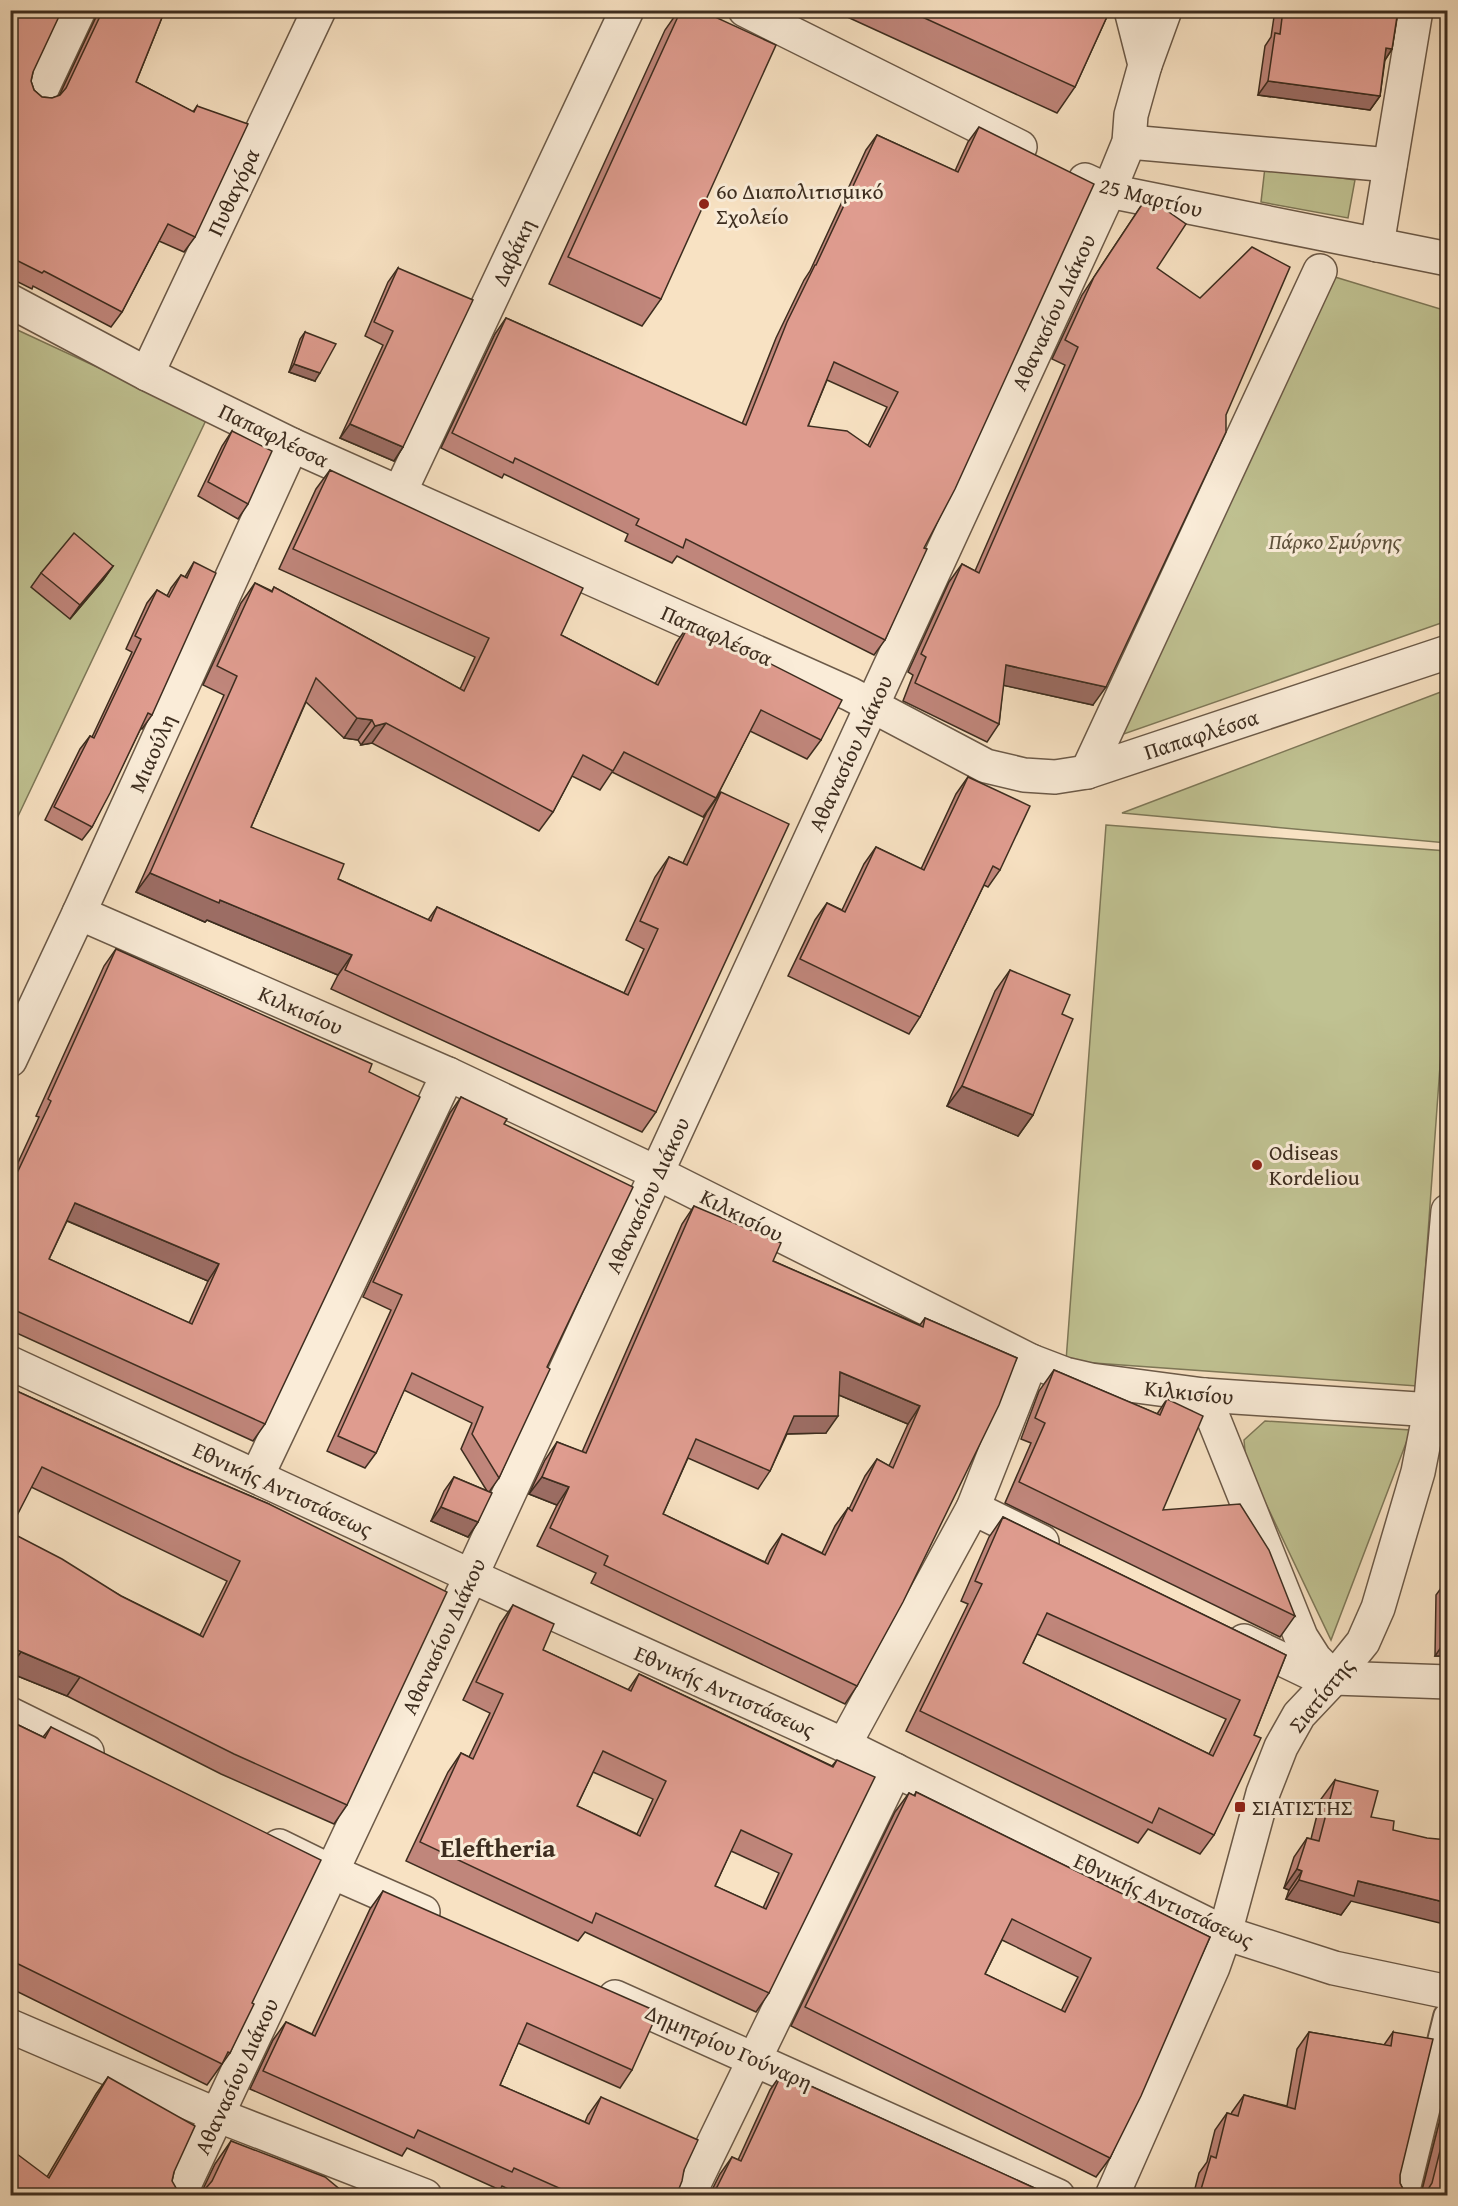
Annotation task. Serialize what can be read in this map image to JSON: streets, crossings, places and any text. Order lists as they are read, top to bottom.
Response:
{
  "streets": {
    "street": [
      "Πυθαγόρα",
      "25 Μαρτίου",
      "Δαβάκη",
      "Αθανασίου Διάκου",
      "Παπαφλέσσα",
      "Μιαούλη",
      "Κιλκισίου",
      "Εθνικής Αντιστάσεως",
      "Σιατίστης",
      "Δημητρίου Γούναρη"
    ]
  },
  "crossings": [
    ["Πυθαγόρα", "Παπαφλέσσα"],
    ["25 Μαρτίου", "Αθανασίου Διάκου"],
    ["Δαβάκη", "Παπαφλέσσα"],
    ["Αθανασίου Διάκου", "Παπαφλέσσα"],
    ["Αθανασίου Διάκου", "Κιλκισίου"],
    ["Αθανασίου Διάκου", "Εθνικής Αντιστάσεως"],
    ["Παπαφλέσσα", "Μιαούλη"],
    ["Μιαούλη", "Κιλκισίου"],
    ["Κιλκισίου", "Σιατίστης"],
    ["Εθνικής Αντιστάσεως", "Σιατίστης"]
  ],
  "districts": ["Eleftheria"],
  "parks": ["Πάρκο Σμύρνης"],
  "places": {
    "other": ["6ο Διαπολιτισμικό Σχολείο", "Odiseas Kordeliou"],
    "transit": ["ΣΙΑΤΙΣΤΗΣ"]
  }
}
